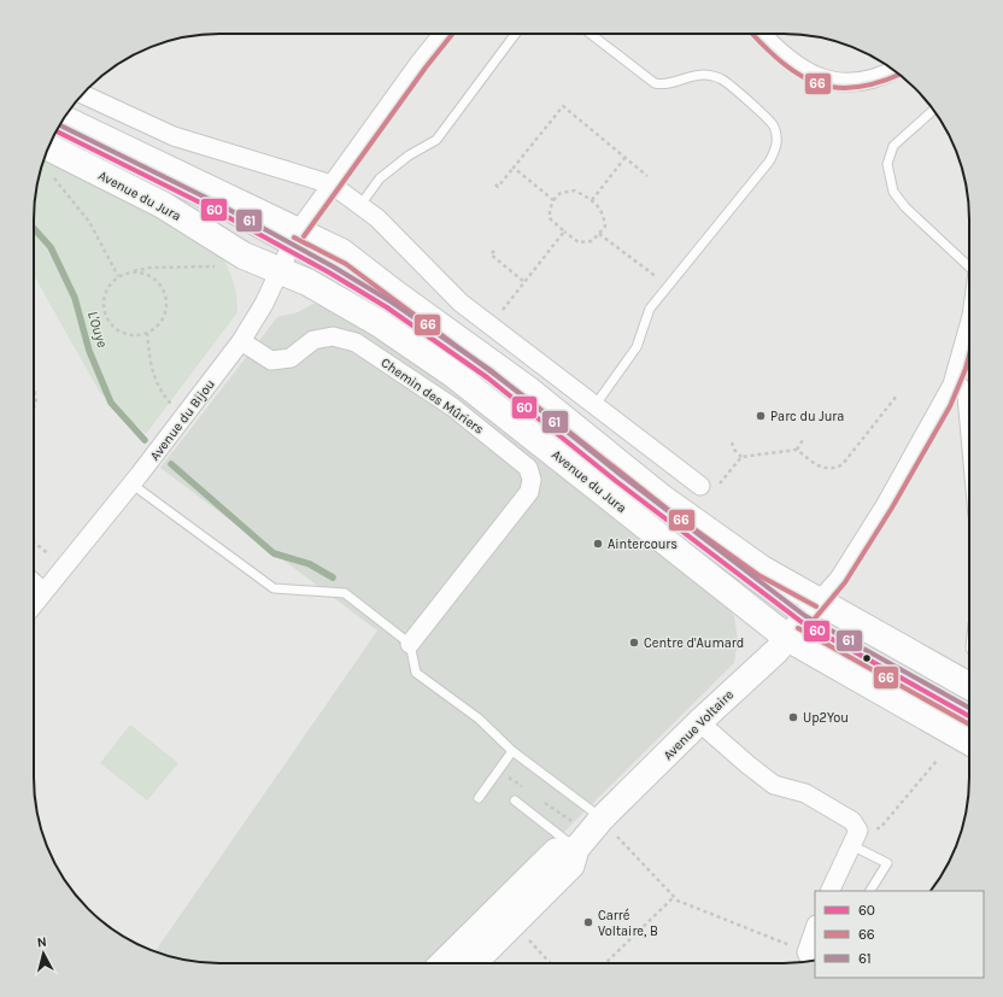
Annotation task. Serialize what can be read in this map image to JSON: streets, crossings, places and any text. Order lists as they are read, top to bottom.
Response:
{
  "streets": {
    "main road": ["Avenue du Jura", "Avenue Voltaire"],
    "street": ["Chemin des Mûriers", "Avenue du Bijou"]
  },
  "crossings": [
    ["Avenue du Jura", "Avenue du Bijou"],
    ["Avenue du Jura", "Avenue Voltaire"],
    ["Chemin des Mûriers", "Avenue du Bijou"]
  ],
  "water": ["L'Ouye"],
  "places": [
    "Parc du Jura",
    "Aintercours",
    "Centre d'Aumard",
    "Up2You",
    "Carré Voltaire, B"
  ],
  "lines": ["transit line 66", "transit line 61", "transit line 60"],
  "legend": ["60", "66", "61"],
  "north": "top"
}
